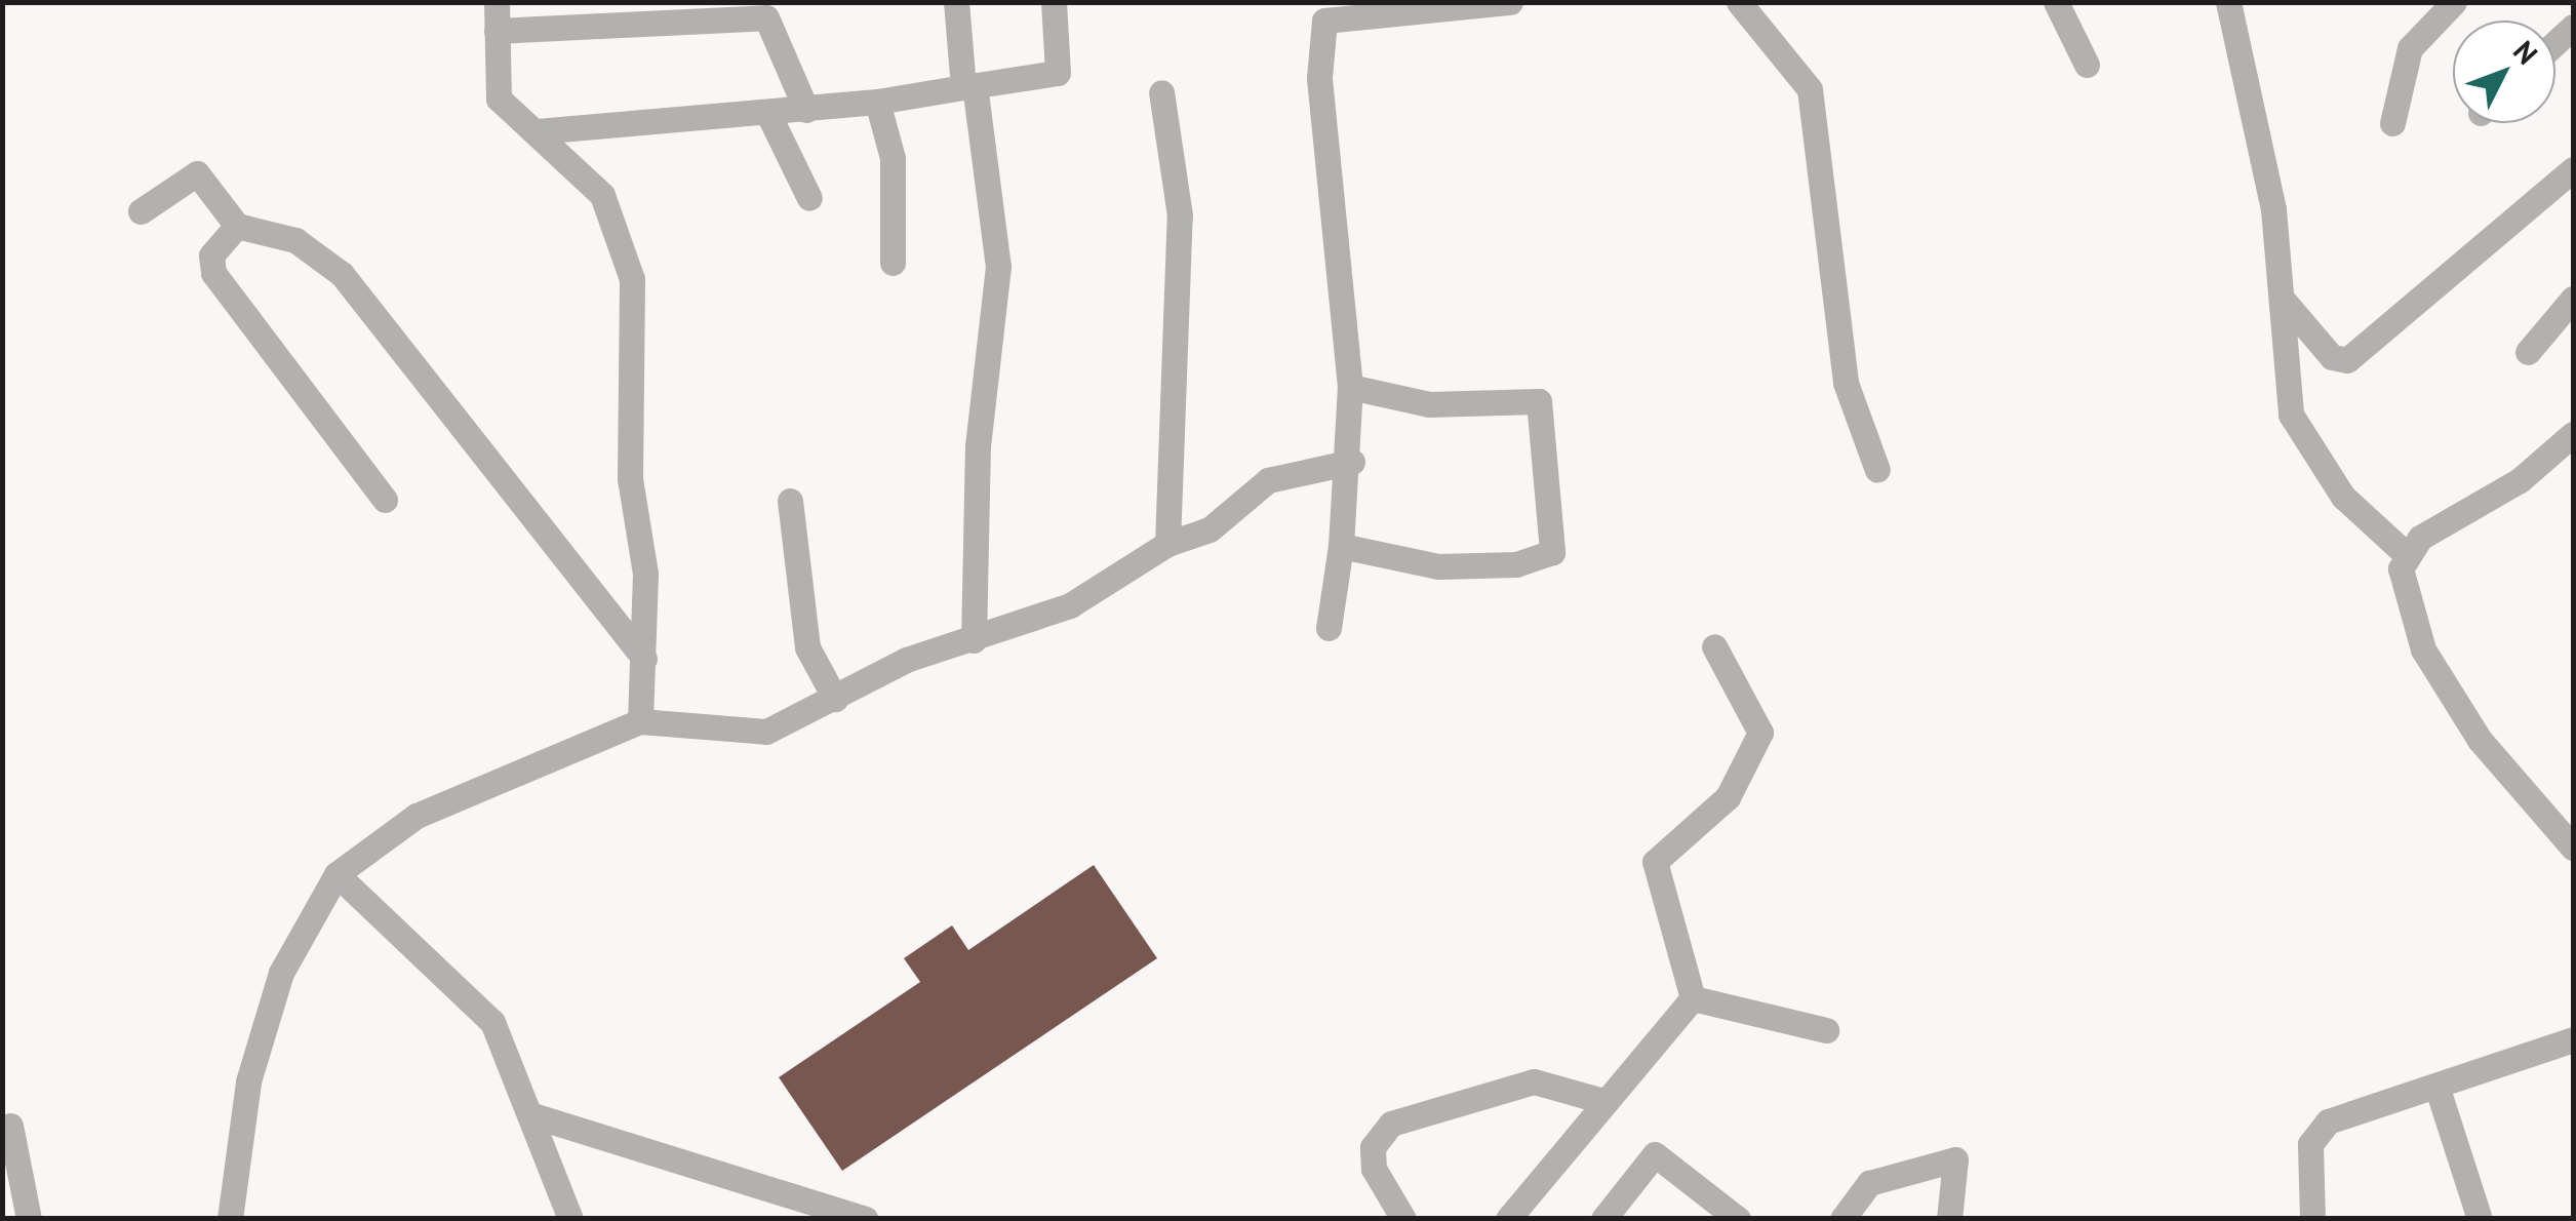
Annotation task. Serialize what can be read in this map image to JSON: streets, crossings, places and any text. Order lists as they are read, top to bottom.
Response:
{
  "north": "top right"
}
